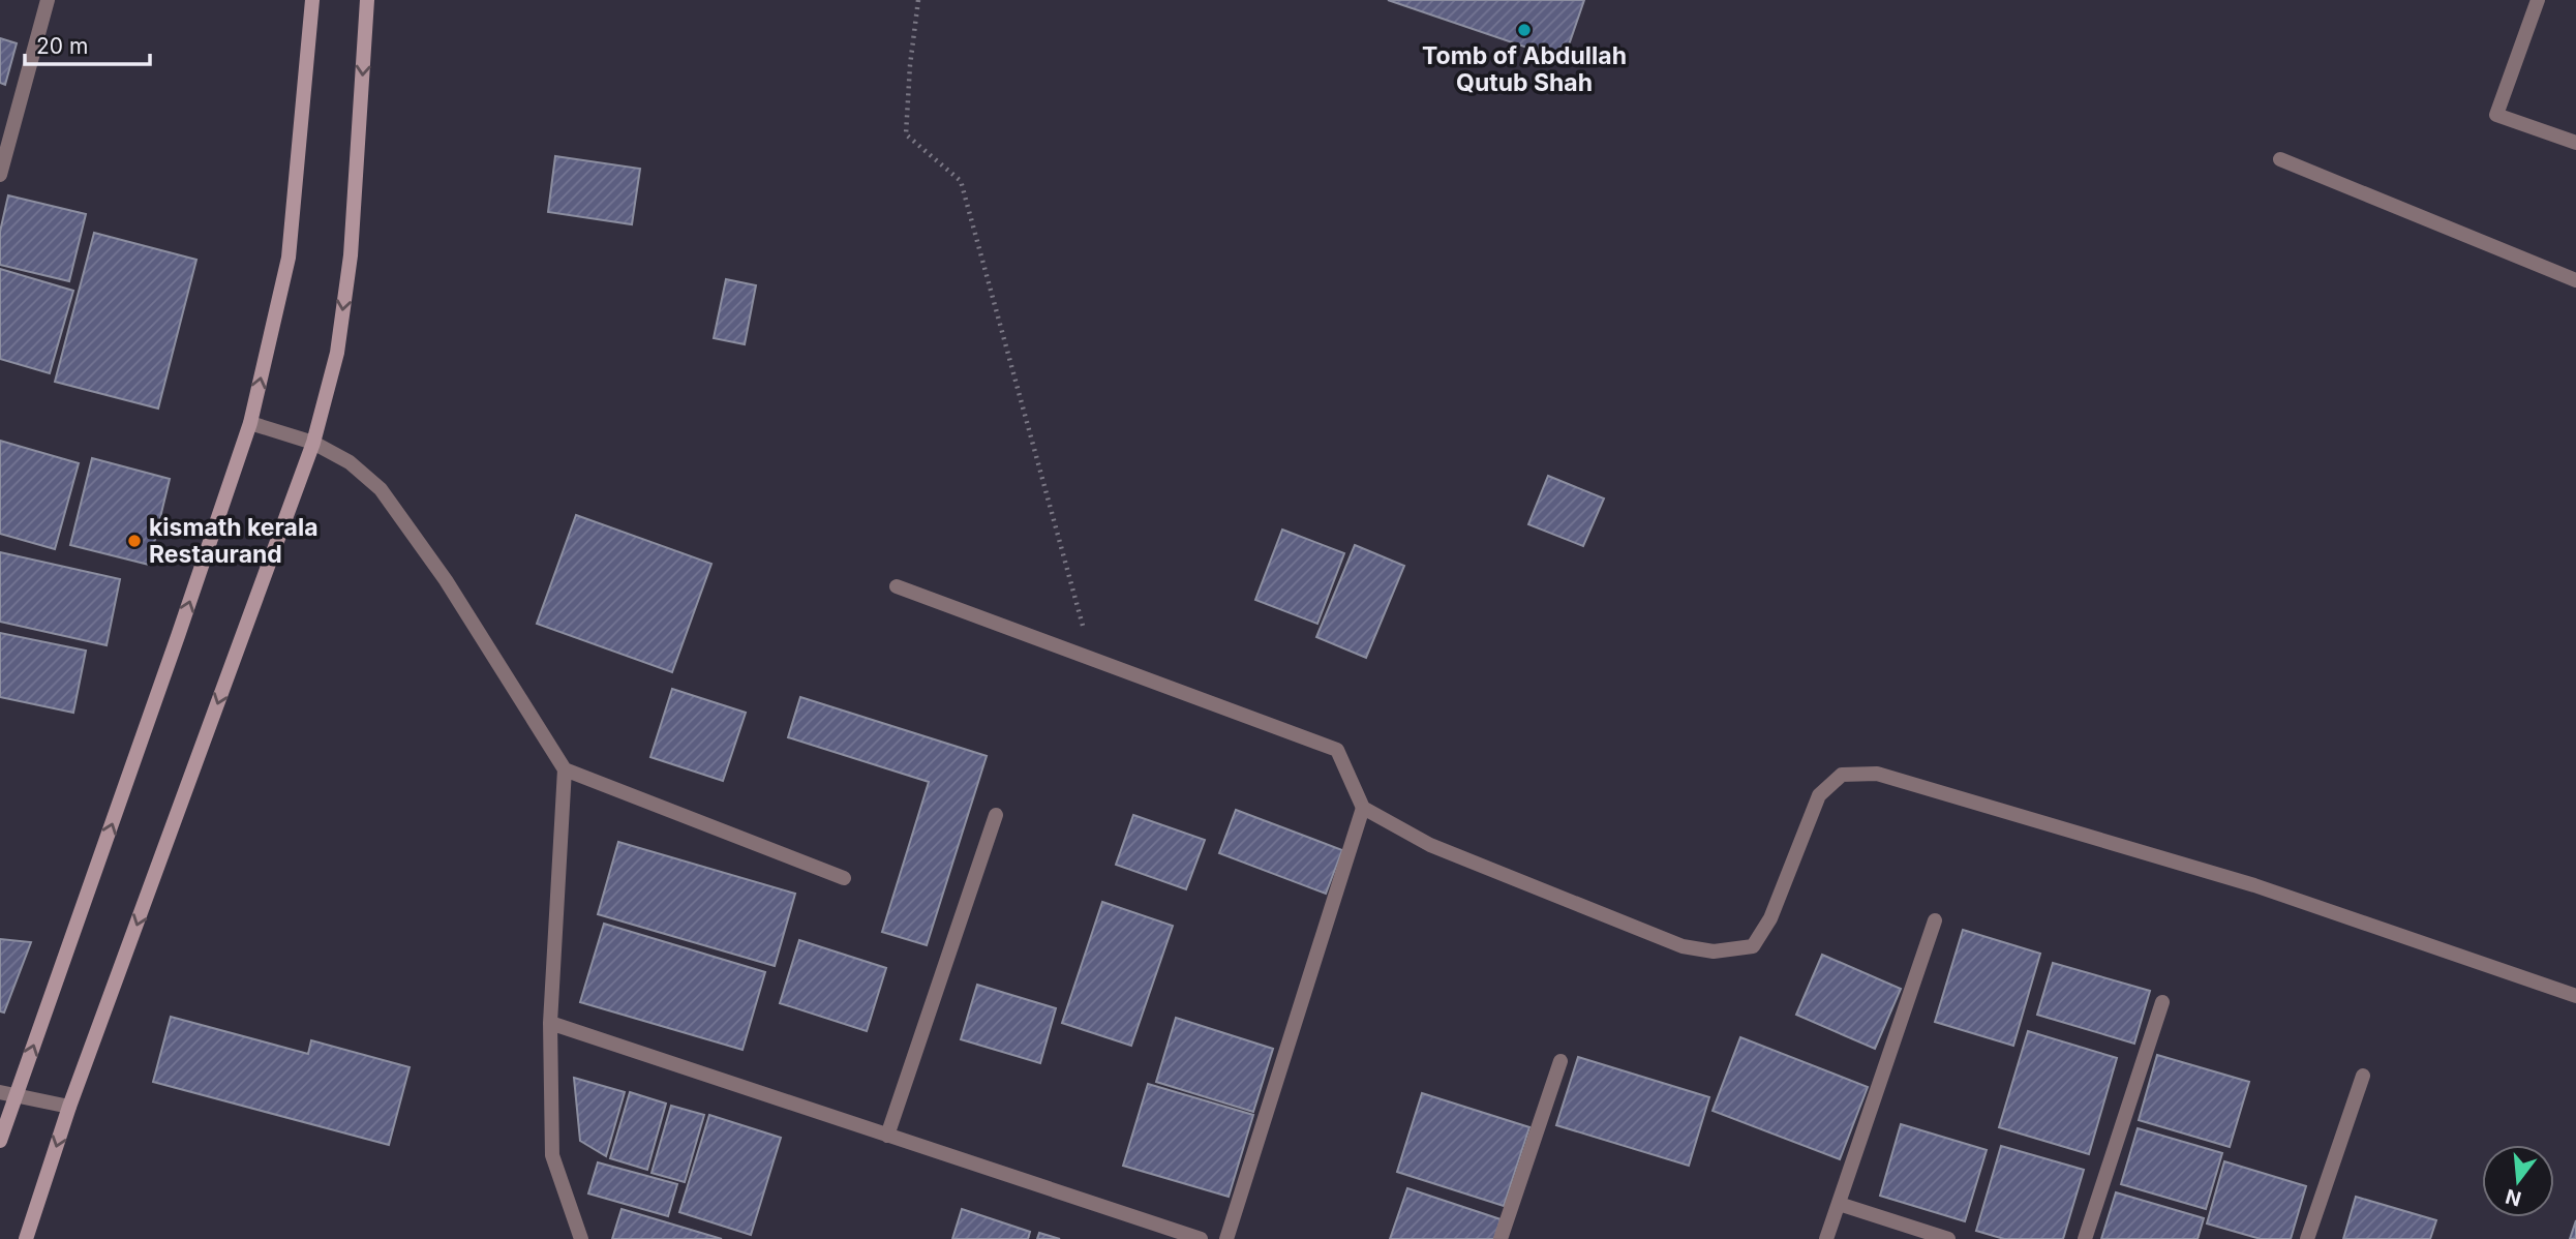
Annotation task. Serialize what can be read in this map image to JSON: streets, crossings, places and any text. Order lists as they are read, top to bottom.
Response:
{
  "places": ["Tomb of Abdullah Qutub Shah", "kismath kerala Restaurand"],
  "scale_bar": "20 m",
  "north": "bottom"
}
